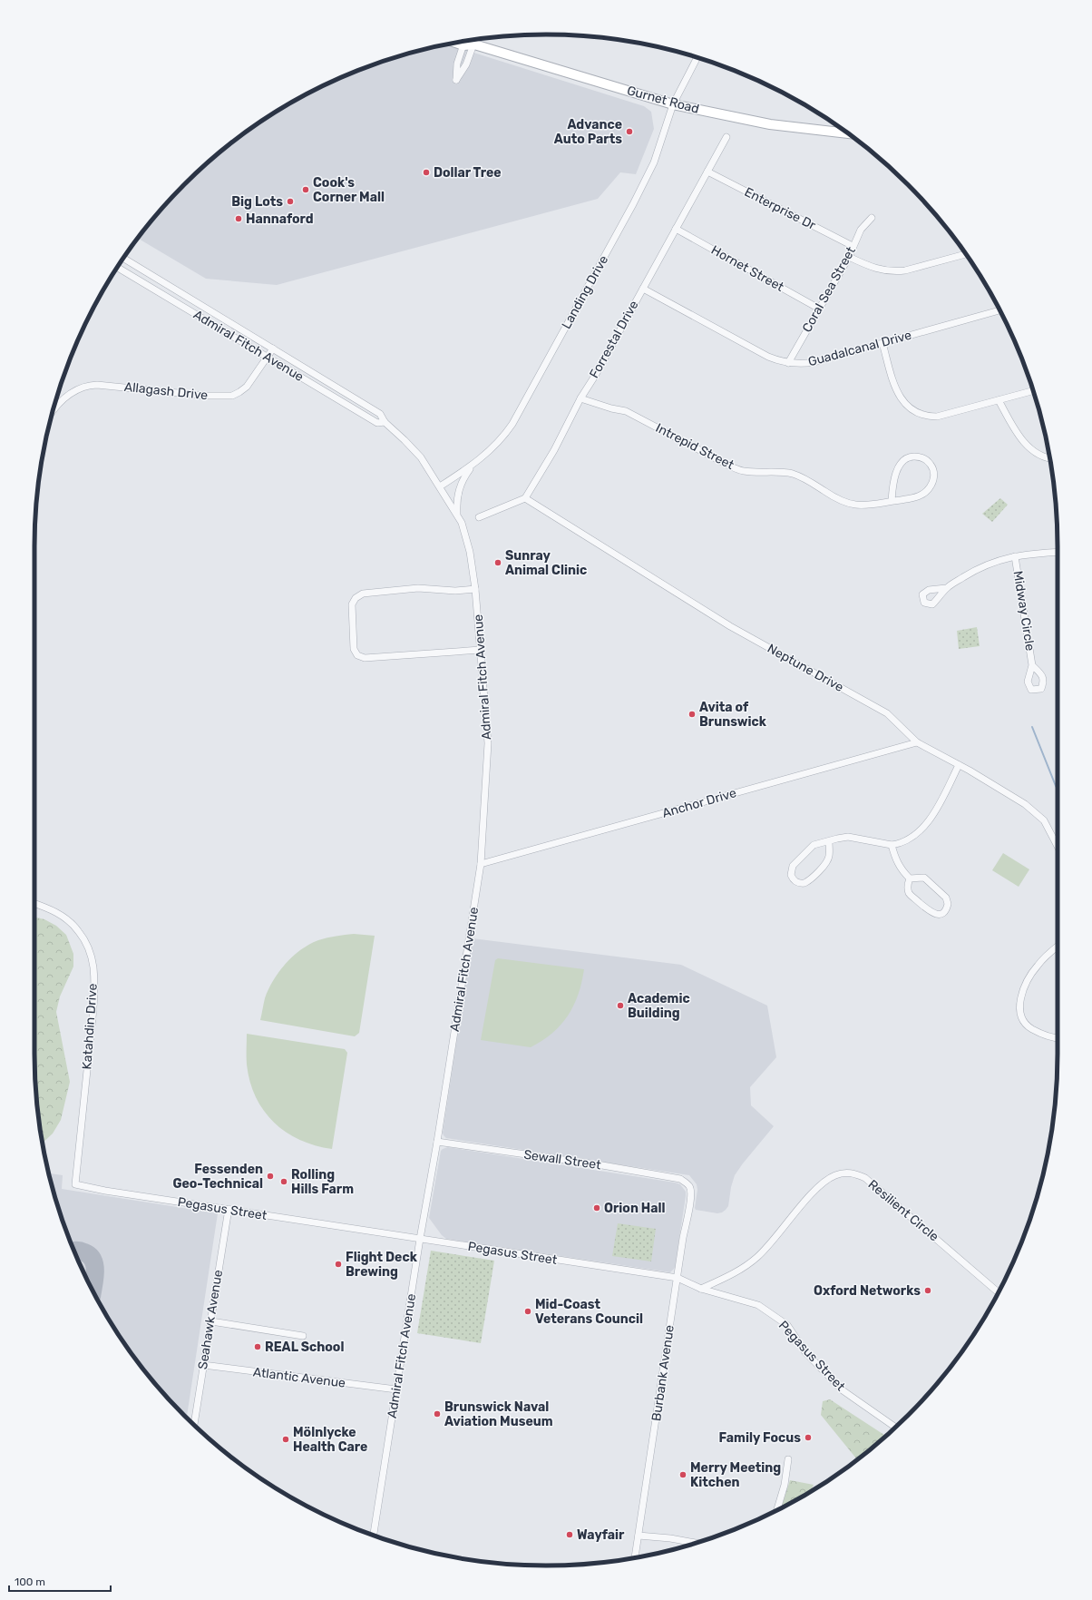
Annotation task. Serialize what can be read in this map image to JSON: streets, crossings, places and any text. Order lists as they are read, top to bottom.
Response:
{
  "streets": {
    "main road": ["Gurnet Road"],
    "street": [
      "Enterprise Dr",
      "Hornet Street",
      "Coral Sea Street",
      "Landing Drive",
      "Forrestal Drive",
      "Admiral Fitch Avenue",
      "Guadalcanal Drive",
      "Allagash Drive",
      "Intrepid Street",
      "Midway Circle",
      "Neptune Drive",
      "Anchor Drive",
      "Katahdin Drive",
      "Sewall Street",
      "Pegasus Street",
      "Resilient Circle",
      "Seahawk Avenue",
      "Burbank Avenue",
      "Atlantic Avenue"
    ]
  },
  "crossings": [
    ["Gurnet Road", "Landing Drive"],
    ["Enterprise Dr", "Coral Sea Street"],
    ["Enterprise Dr", "Forrestal Drive"],
    ["Hornet Street", "Coral Sea Street"],
    ["Hornet Street", "Forrestal Drive"],
    ["Coral Sea Street", "Guadalcanal Drive"],
    ["Landing Drive", "Admiral Fitch Avenue"],
    ["Forrestal Drive", "Guadalcanal Drive"],
    ["Forrestal Drive", "Intrepid Street"],
    ["Forrestal Drive", "Neptune Drive"],
    ["Admiral Fitch Avenue", "Allagash Drive"],
    ["Admiral Fitch Avenue", "Anchor Drive"],
    ["Admiral Fitch Avenue", "Sewall Street"],
    ["Admiral Fitch Avenue", "Pegasus Street"],
    ["Admiral Fitch Avenue", "Atlantic Avenue"],
    ["Neptune Drive", "Anchor Drive"],
    ["Katahdin Drive", "Pegasus Street"],
    ["Sewall Street", "Burbank Avenue"],
    ["Pegasus Street", "Resilient Circle"],
    ["Pegasus Street", "Seahawk Avenue"],
    ["Pegasus Street", "Burbank Avenue"],
    ["Seahawk Avenue", "Atlantic Avenue"]
  ],
  "places": [
    "Advance Auto Parts",
    "Dollar Tree",
    "Cook's Corner Mall",
    "Big Lots",
    "Hannaford",
    "Sunray Animal Clinic",
    "Avita of Brunswick",
    "Academic Building",
    "Fessenden Geo-Technical",
    "Rolling Hills Farm",
    "Orion Hall",
    "Flight Deck Brewing",
    "Oxford Networks",
    "Mid-Coast Veterans Council",
    "REAL School",
    "Brunswick Naval Aviation Museum",
    "Family Focus",
    "Mölnlycke Health Care",
    "Merry Meeting Kitchen",
    "Wayfair"
  ],
  "scale_bar": "100 m"
}
